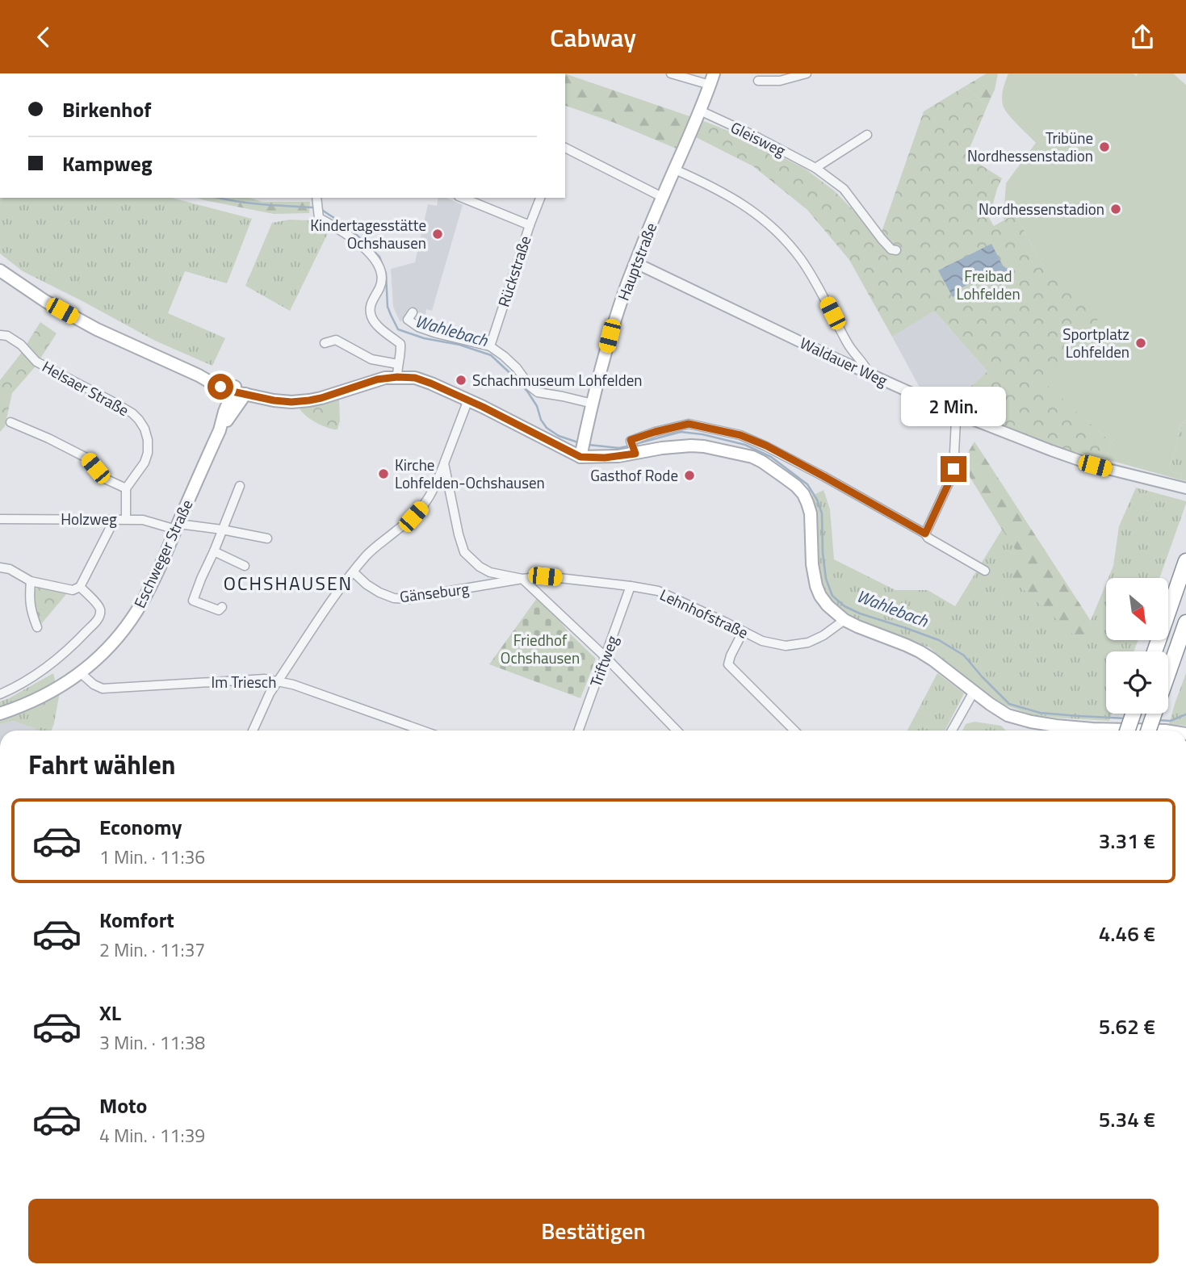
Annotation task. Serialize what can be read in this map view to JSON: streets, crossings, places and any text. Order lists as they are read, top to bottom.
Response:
{
  "streets": {
    "main road": ["Hauptstraße", "Eschweger Straße"],
    "street": [
      "Gleisweg",
      "Rückstraße",
      "Waldauer Weg",
      "Helsaer Straße",
      "Holzweg",
      "Gänseburg",
      "Lehnhofstraße",
      "Triftweg",
      "Im Triesch"
    ]
  },
  "crossings": [
    ["Gleisweg", "Hauptstraße"],
    ["Hauptstraße", "Waldauer Weg"],
    ["Holzweg", "Eschweger Straße"],
    ["Eschweger Straße", "Im Triesch"],
    ["Gänseburg", "Lehnhofstraße"],
    ["Lehnhofstraße", "Triftweg"]
  ],
  "districts": ["OCHSHAUSEN"],
  "water": ["Wahlebach"],
  "parks": ["Freibad Lohfelden", "Friedhof Ochshausen"],
  "places": [
    "Tribüne Nordhessenstadion",
    "Nordhessenstadion",
    "Kindertagesstätte Ochshausen",
    "Sportplatz Lohfelden",
    "Schachmuseum Lohfelden",
    "Kirche Lohfelden-Ochshausen",
    "Gasthof Rode"
  ],
  "north": "bottom right",
  "page": {
    "header": "Cabway",
    "banner": ["Birkenhof", "Kampweg"],
    "bubble": "2 Min.",
    "heading": "Fahrt wählen",
    "list": [
      {
        "name": "Economy",
        "note": "1 Min. · 11:36",
        "value": "3.31 €"
      },
      {
        "name": "Komfort",
        "note": "2 Min. · 11:37",
        "value": "4.46 €"
      },
      {
        "name": "XL",
        "note": "3 Min. · 11:38",
        "value": "5.62 €"
      },
      {
        "name": "Moto",
        "note": "4 Min. · 11:39",
        "value": "5.34 €"
      }
    ],
    "buttons": "Bestätigen"
  }
}
